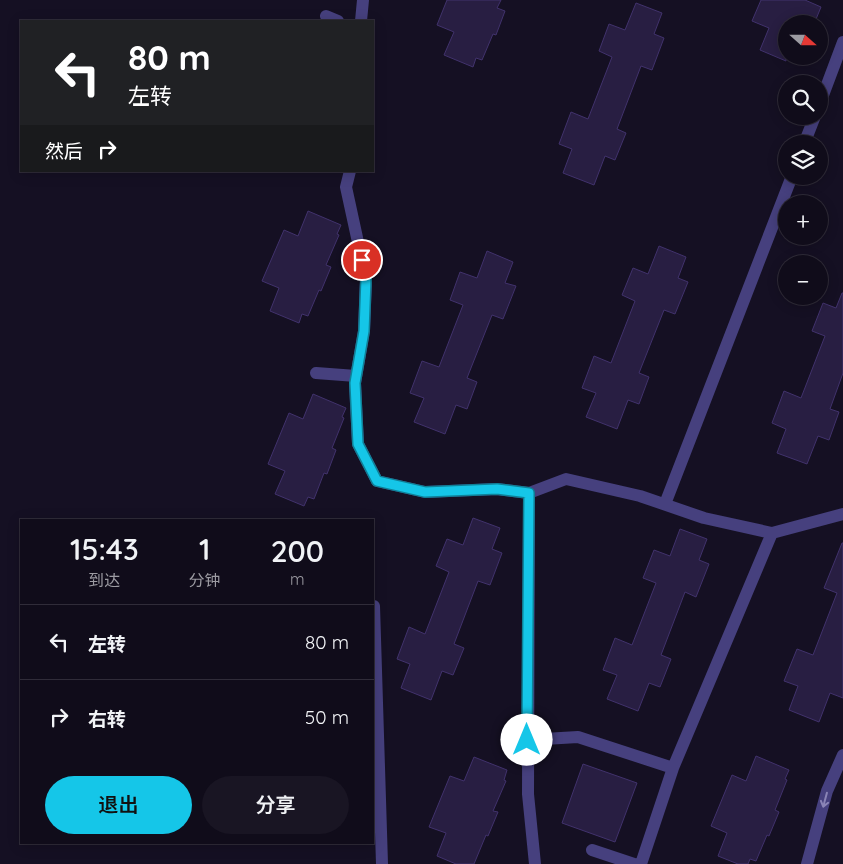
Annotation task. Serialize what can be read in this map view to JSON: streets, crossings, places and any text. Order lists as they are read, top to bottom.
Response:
{
  "north": "right",
  "page": {
    "map_buttons": ["+", "−"],
    "turn": ["80 m", "左转"],
    "then": "然后",
    "eta": [
      "15:43",
      "到达",
      "1",
      "分钟",
      "200",
      "m"
    ],
    "list": [
      {
        "name": "左转",
        "value": "80 m"
      },
      {
        "name": "右转",
        "value": "50 m"
      }
    ],
    "buttons": ["退出", "分享"]
  }
}
